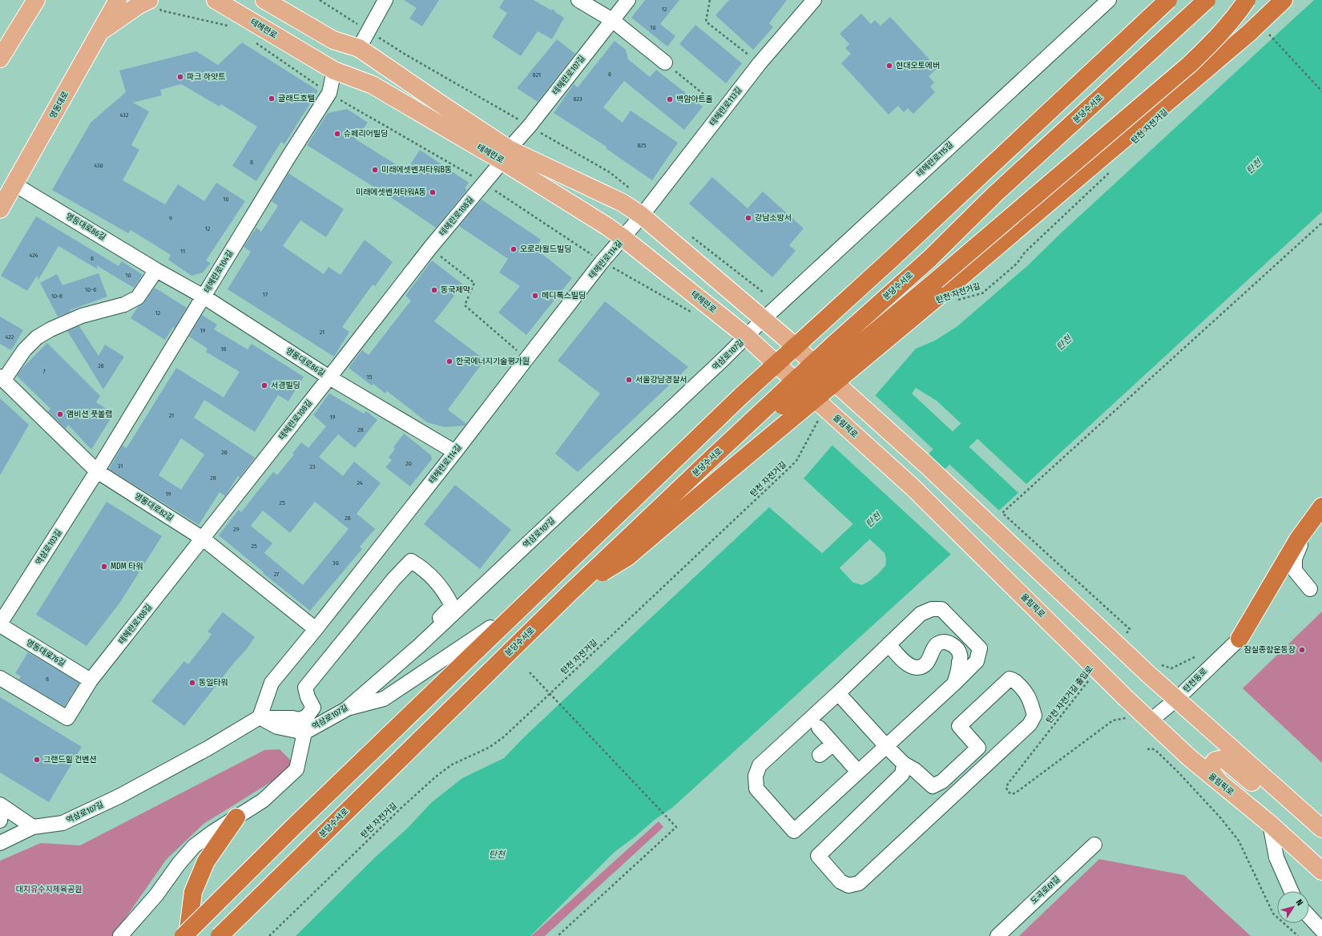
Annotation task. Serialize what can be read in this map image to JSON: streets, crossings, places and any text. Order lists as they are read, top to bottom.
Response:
{
  "streets": {
    "highway": ["분당수서로"],
    "main road": ["테헤란로", "영동대로", "올림픽로"],
    "street": [
      "테헤란로107길",
      "테헤란로113길",
      "테헤란로115길",
      "테헤란로108길",
      "영동대로86길",
      "테헤란로114길",
      "테헤란로104길",
      "역삼로107길",
      "영동대로82길",
      "역삼로103길",
      "영동대로76길",
      "탄천동로",
      "도곡로61길"
    ],
    "path": ["탄천 자전거길", "탄천 자전거길 출입로"]
  },
  "crossings": [
    ["테헤란로", "테헤란로107길"],
    ["테헤란로", "테헤란로113길"],
    ["테헤란로", "테헤란로115길"],
    ["테헤란로", "테헤란로108길"],
    ["테헤란로", "테헤란로114길"],
    ["테헤란로", "테헤란로104길"],
    ["테헤란로", "역삼로107길"],
    ["테헤란로", "올림픽로"],
    ["테헤란로107길", "테헤란로108길"],
    ["영동대로", "영동대로86길"],
    ["테헤란로113길", "테헤란로114길"],
    ["테헤란로115길", "역삼로107길"],
    ["테헤란로108길", "영동대로86길"],
    ["테헤란로108길", "영동대로82길"],
    ["테헤란로108길", "영동대로76길"],
    ["영동대로86길", "테헤란로114길"],
    ["영동대로86길", "테헤란로104길"],
    ["테헤란로114길", "역삼로107길"],
    ["테헤란로114길", "영동대로82길"],
    ["테헤란로104길", "영동대로82길"],
    ["테헤란로104길", "역삼로103길"],
    ["역삼로107길", "올림픽로"],
    ["올림픽로", "탄천동로"],
    ["영동대로82길", "역삼로103길"],
    ["역삼로103길", "영동대로76길"]
  ],
  "water": ["탄천"],
  "parks": ["대치유수지체육공원"],
  "places": [
    "현대오토에버",
    "파크 하얏트",
    "글래드호텔",
    "백암아트홀",
    "슈페리어빌딩",
    "미래에셋벤쳐타워B동",
    "미래에셋벤쳐타워A동",
    "강남소방서",
    "오로라월드빌딩",
    "동국제약",
    "메디톡스빌딩",
    "한국에너지기술평가원",
    "서울강남경찰서",
    "서경빌딩",
    "앰비션 풋볼랩",
    "MDM 타워",
    "잠실종합운동장",
    "동일타워",
    "그랜드힐 컨벤션"
  ],
  "house_numbers": [
    "12",
    "10",
    "6",
    "621",
    "623",
    "432",
    "625",
    "8",
    "430",
    "10",
    "9",
    "12",
    "11",
    "424",
    "6",
    "10",
    "10-6",
    "17",
    "10-8",
    "12",
    "19",
    "21",
    "422",
    "18",
    "26",
    "7",
    "15",
    "21",
    "19",
    "28",
    "26",
    "20",
    "31",
    "23",
    "28",
    "24",
    "19",
    "25",
    "26",
    "29",
    "25",
    "30",
    "27",
    "8"
  ],
  "north": "top right"
}
